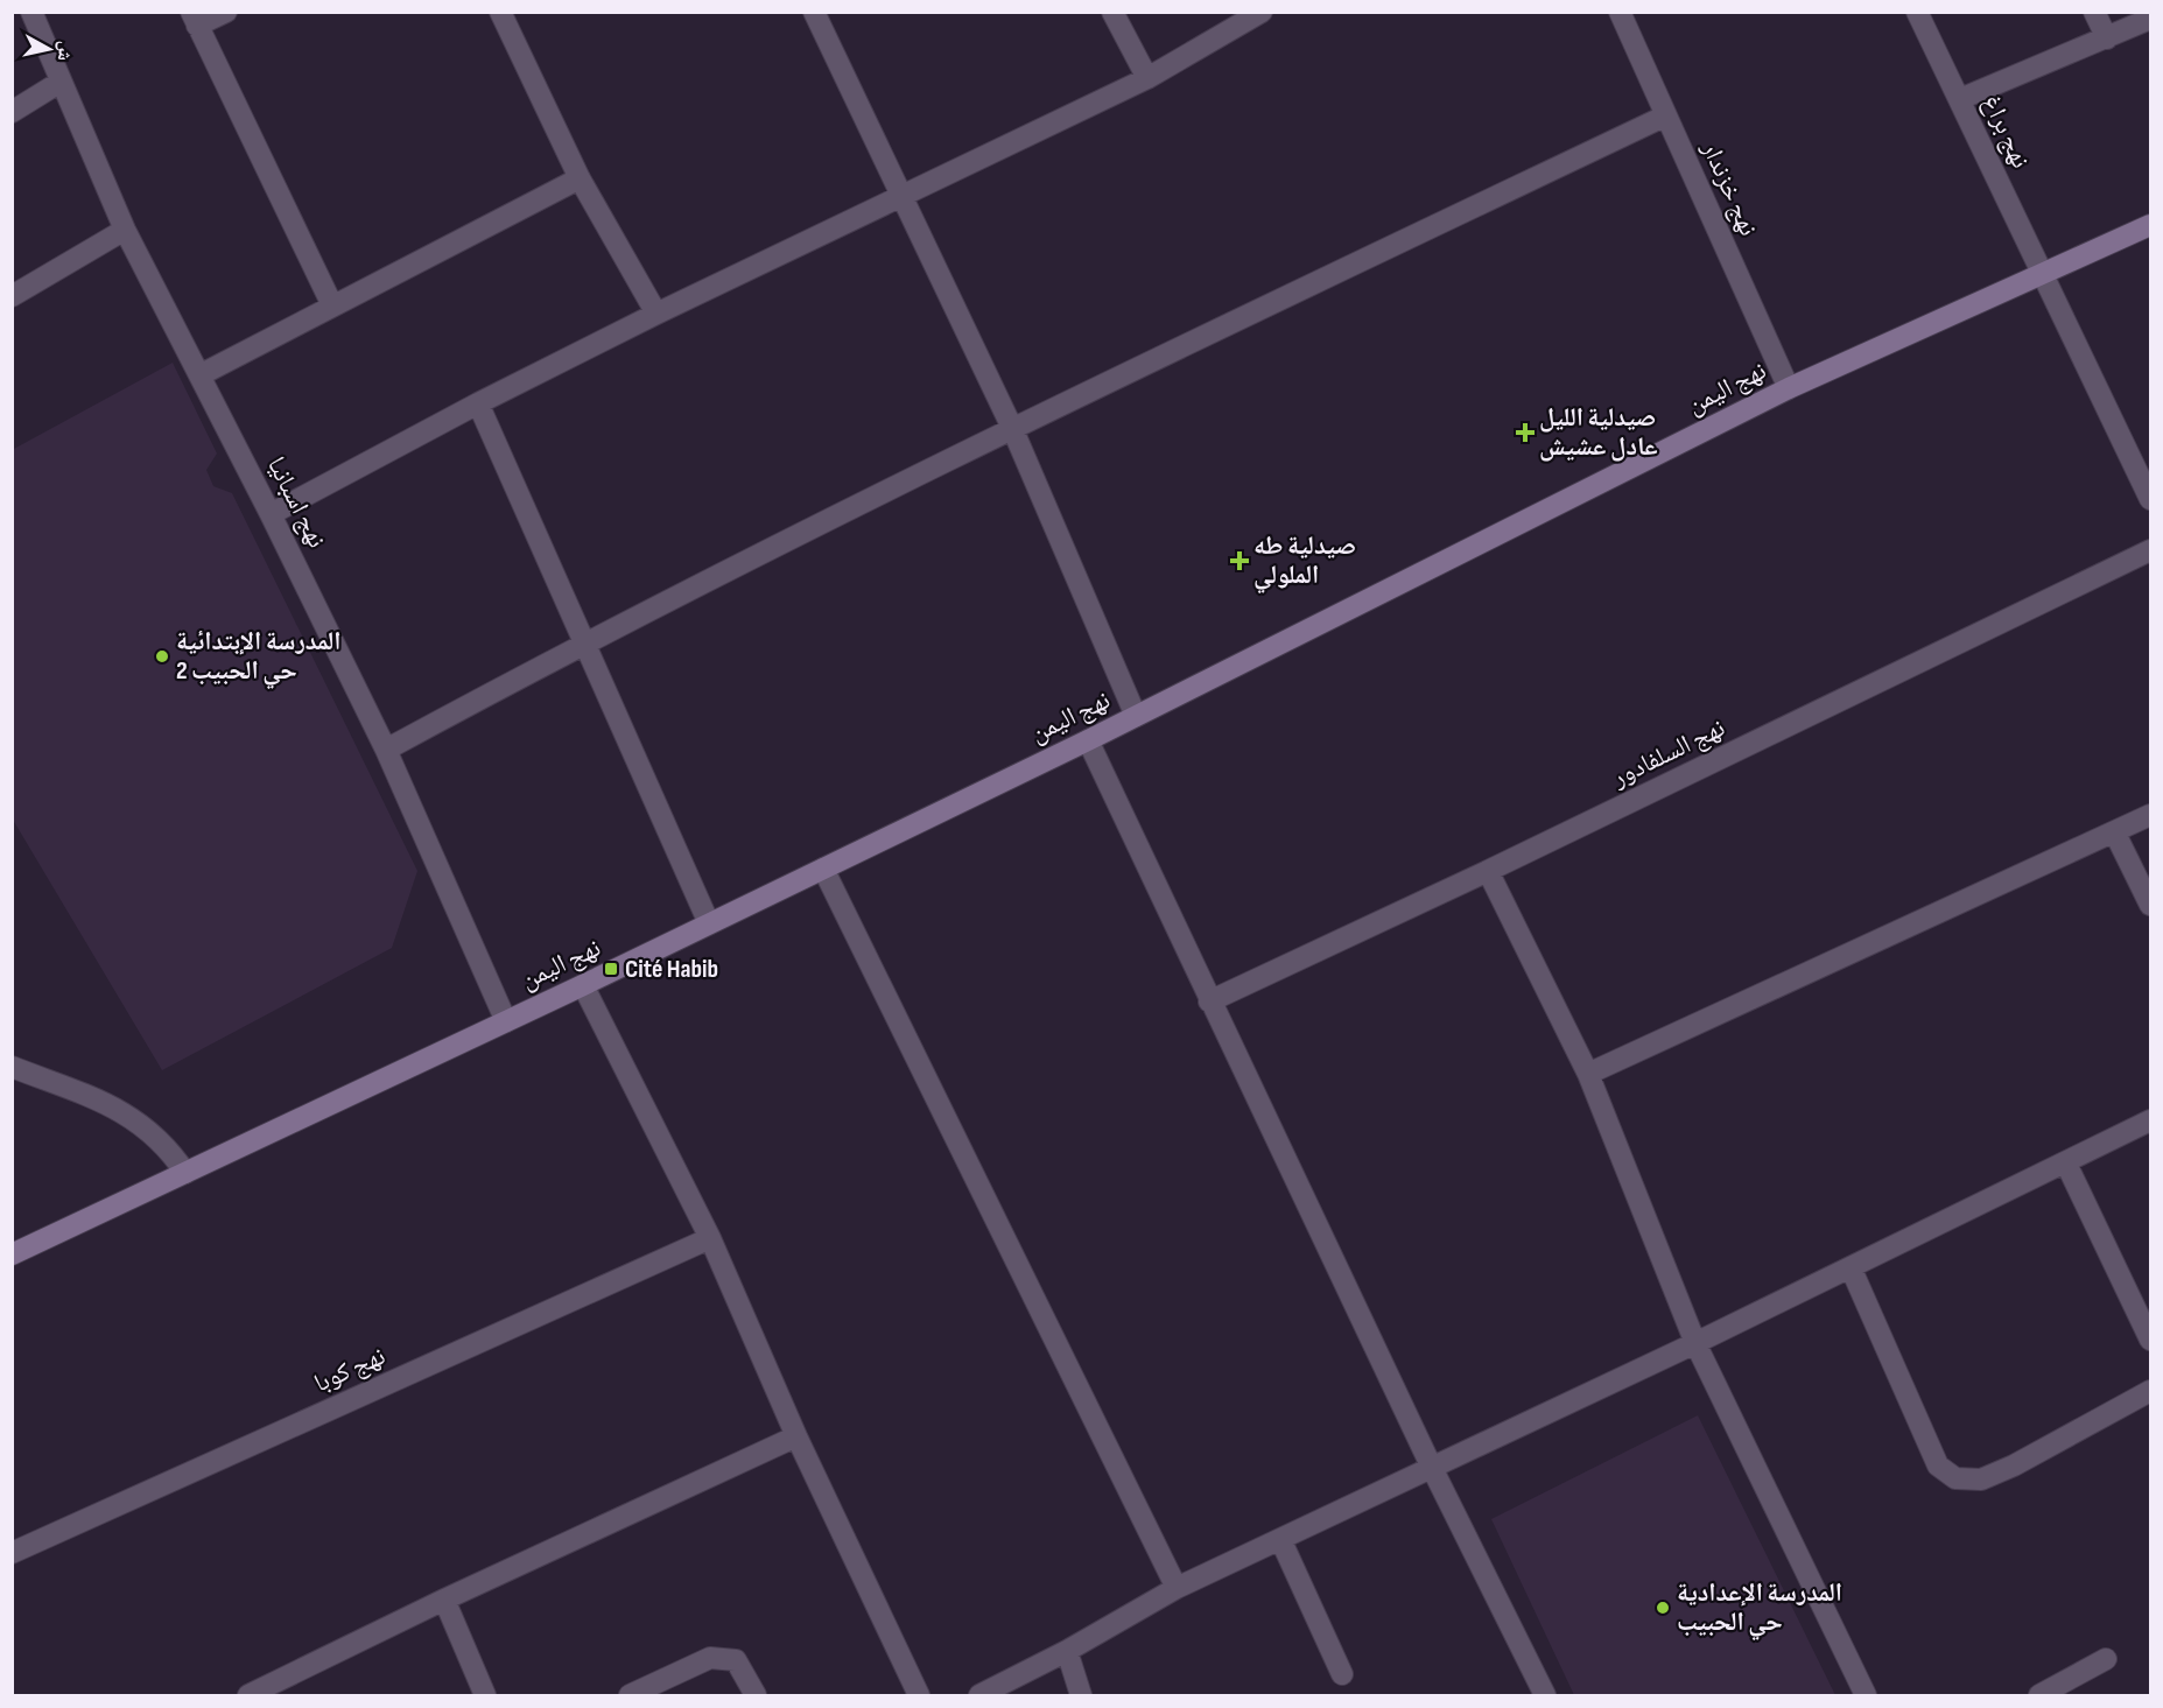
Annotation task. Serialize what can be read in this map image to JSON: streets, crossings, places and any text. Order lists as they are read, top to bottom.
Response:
{
  "streets": {
    "main road": ["نهج اليمن"],
    "street": [
      "نهج براغ",
      "نهج خزندار",
      "نهج اسبانيا",
      "نهج السلفادور",
      "نهج كوبا"
    ]
  },
  "crossings": [
    ["نهج براغ", "نهج اليمن"],
    ["نهج خزندار", "نهج اليمن"],
    ["نهج اليمن", "نهج اسبانيا"]
  ],
  "places": {
    "health": ["صيدلية الليل عادل عشيش", "صيدلية طه الملولي"],
    "other": ["المدرسة الإبتدائية حي الحبيب 2", "المدرسة الإعدادية حي الحبيب"],
    "transit": ["Cité Habib"]
  },
  "north": "right"
}
